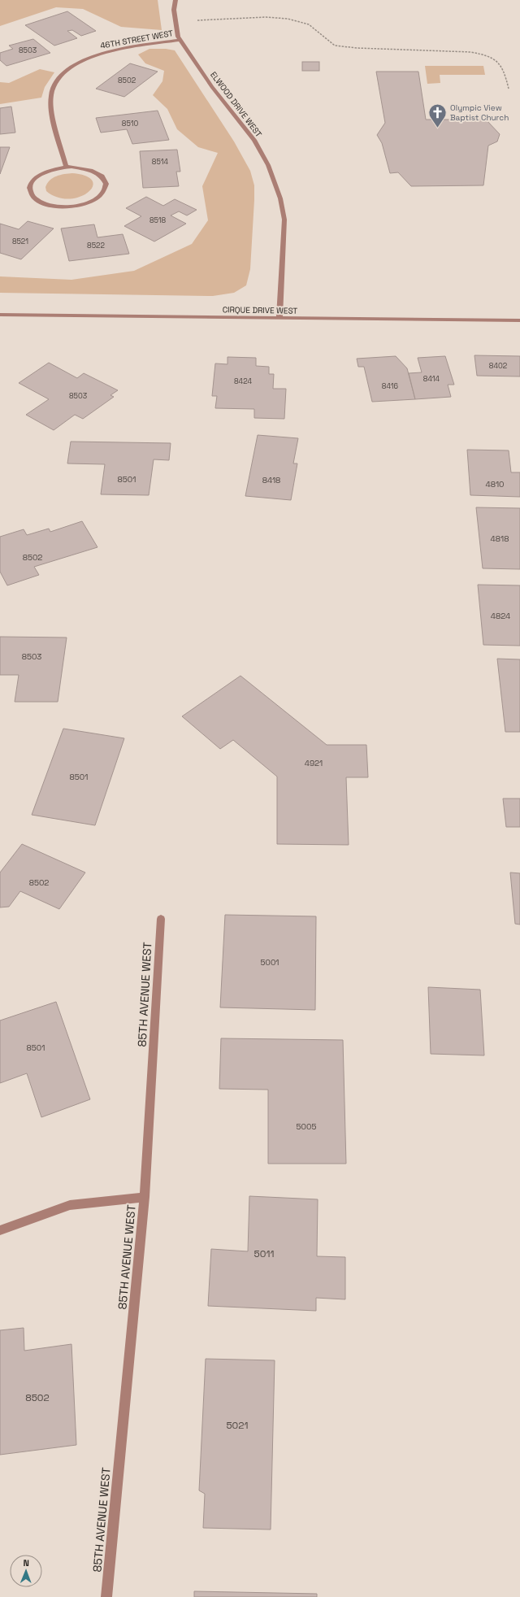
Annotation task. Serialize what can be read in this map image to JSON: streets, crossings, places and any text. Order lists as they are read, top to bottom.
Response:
{
  "streets": {
    "street": [
      "46TH STREET WEST",
      "ELWOOD DRIVE WEST",
      "CIRQUE DRIVE WEST",
      "85TH AVENUE WEST"
    ]
  },
  "crossings": [
    ["46TH STREET WEST", "ELWOOD DRIVE WEST"],
    ["ELWOOD DRIVE WEST", "CIRQUE DRIVE WEST"]
  ],
  "places": {
    "church": ["Olympic View Baptist Church"]
  },
  "house_numbers": [
    "8503",
    "8502",
    "8510",
    "8514",
    "8518",
    "8521",
    "8522",
    "8402",
    "8414",
    "8424",
    "8416",
    "8503",
    "8501",
    "8418",
    "4810",
    "4818",
    "8502",
    "4824",
    "8503",
    "4921",
    "8501",
    "8502",
    "5001",
    "8501",
    "5005",
    "5011",
    "8502",
    "5021"
  ],
  "north": "top"
}
